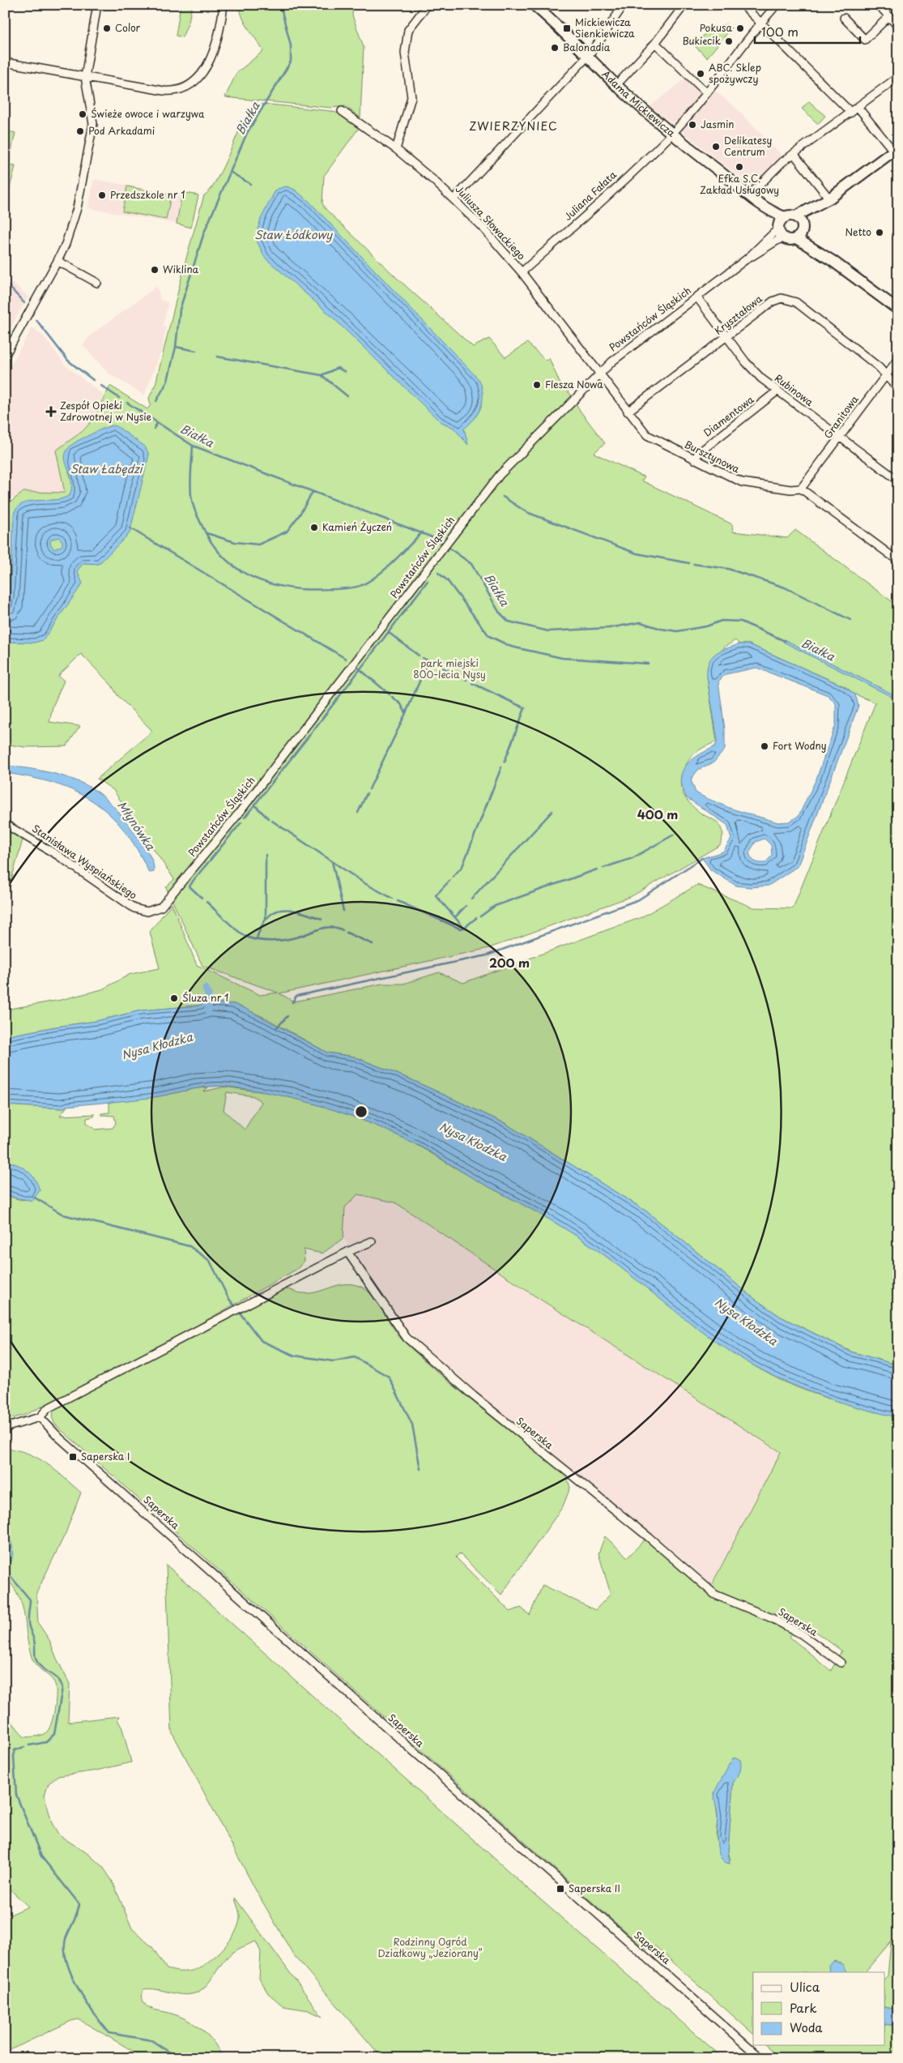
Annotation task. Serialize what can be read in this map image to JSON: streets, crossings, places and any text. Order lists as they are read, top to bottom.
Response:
{
  "streets": {
    "street": [
      "Adama Mickiewicza",
      "Juliana Fałata",
      "Juliusza Słowackiego",
      "Kryształowa",
      "Powstańców Śląskich",
      "Rubinowa",
      "Diamentowa",
      "Granitowa",
      "Bursztynowa",
      "Stanisława Wyspiańskiego",
      "Saperska"
    ]
  },
  "crossings": [
    ["Adama Mickiewicza", "Juliana Fałata"],
    ["Adama Mickiewicza", "Powstańców Śląskich"],
    ["Juliana Fałata", "Juliusza Słowackiego"],
    ["Juliusza Słowackiego", "Powstańców Śląskich"],
    ["Juliusza Słowackiego", "Bursztynowa"],
    ["Kryształowa", "Rubinowa"],
    ["Kryształowa", "Granitowa"],
    ["Kryształowa", "Bursztynowa"],
    ["Powstańców Śląskich", "Rubinowa"],
    ["Powstańców Śląskich", "Bursztynowa"],
    ["Powstańców Śląskich", "Stanisława Wyspiańskiego"],
    ["Rubinowa", "Diamentowa"],
    ["Rubinowa", "Granitowa"],
    ["Diamentowa", "Bursztynowa"],
    ["Granitowa", "Bursztynowa"]
  ],
  "districts": ["ZWIERZYNIEC"],
  "water": [
    "Białka",
    "Staw Łódkowy",
    "Staw Łabędzi",
    "Młynówka",
    "Nysa Kłodzka"
  ],
  "parks": ["park miejski 800-lecia Nysy", "Rodzinny Ogród Działkowy „Jeziorany”"],
  "places": {
    "other": [
      "Color",
      "Pokusa",
      "Bukiecik",
      "Balonadia",
      "ABC. Sklep spożywczy",
      "Świeże owoce i warzywa",
      "Jasmin",
      "Pod Arkadami",
      "Delikatesy Centrum",
      "Efka S.C. Zakład Usługowy",
      "Przedszkole nr 1",
      "Netto",
      "Wiklina",
      "Flesza Nowa",
      "Kamień Życzeń",
      "Fort Wodny",
      "Śluza nr 1"
    ],
    "transit": ["Mickiewicza Sienkiewicza", "Saperska I", "Saperska II"],
    "health": ["Zespół Opieki Zdrowotnej w Nysie"]
  },
  "legend": ["Ulica", "Park", "Woda"],
  "scale_bar": "100 m",
  "rings": ["400 m", "200 m"]
}
